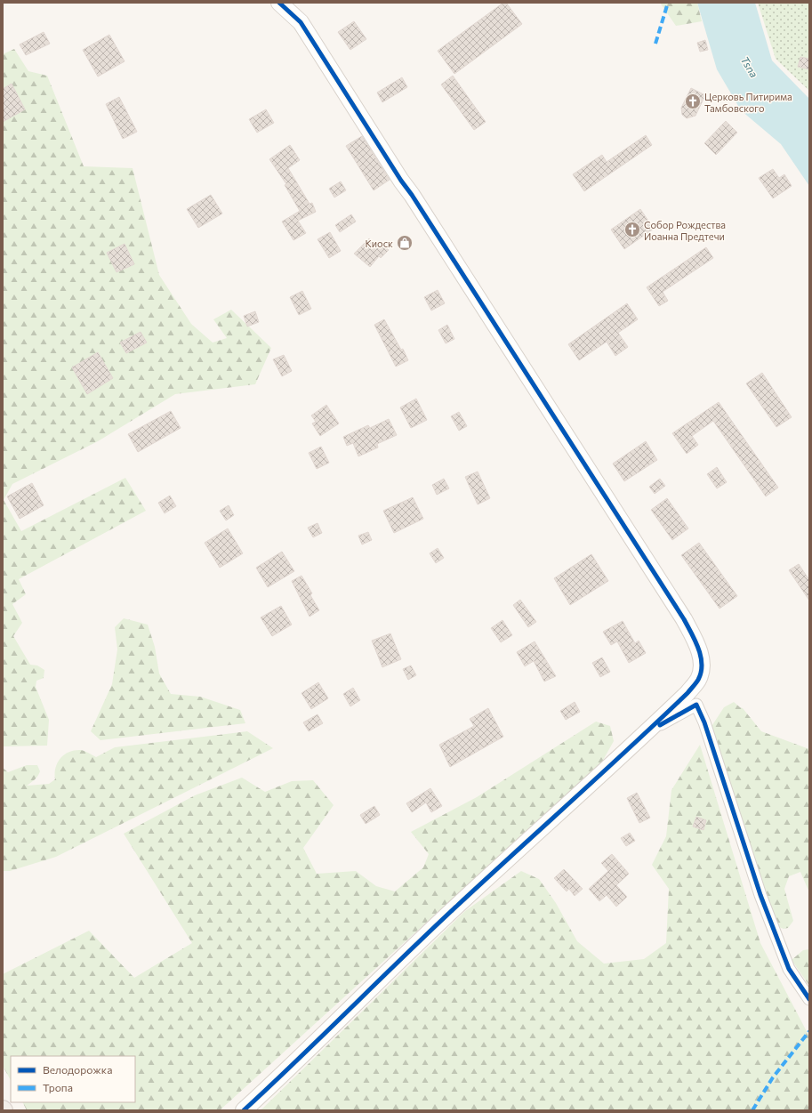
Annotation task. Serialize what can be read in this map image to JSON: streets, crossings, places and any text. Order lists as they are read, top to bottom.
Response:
{
  "water": ["Tsna"],
  "places": {
    "church": ["Церковь Питирима Тамбовского", "Собор Рождества Иоанна Предтечи"],
    "shop": ["Киоск"]
  },
  "legend": ["Велодорожка", "Тропа"]
}
